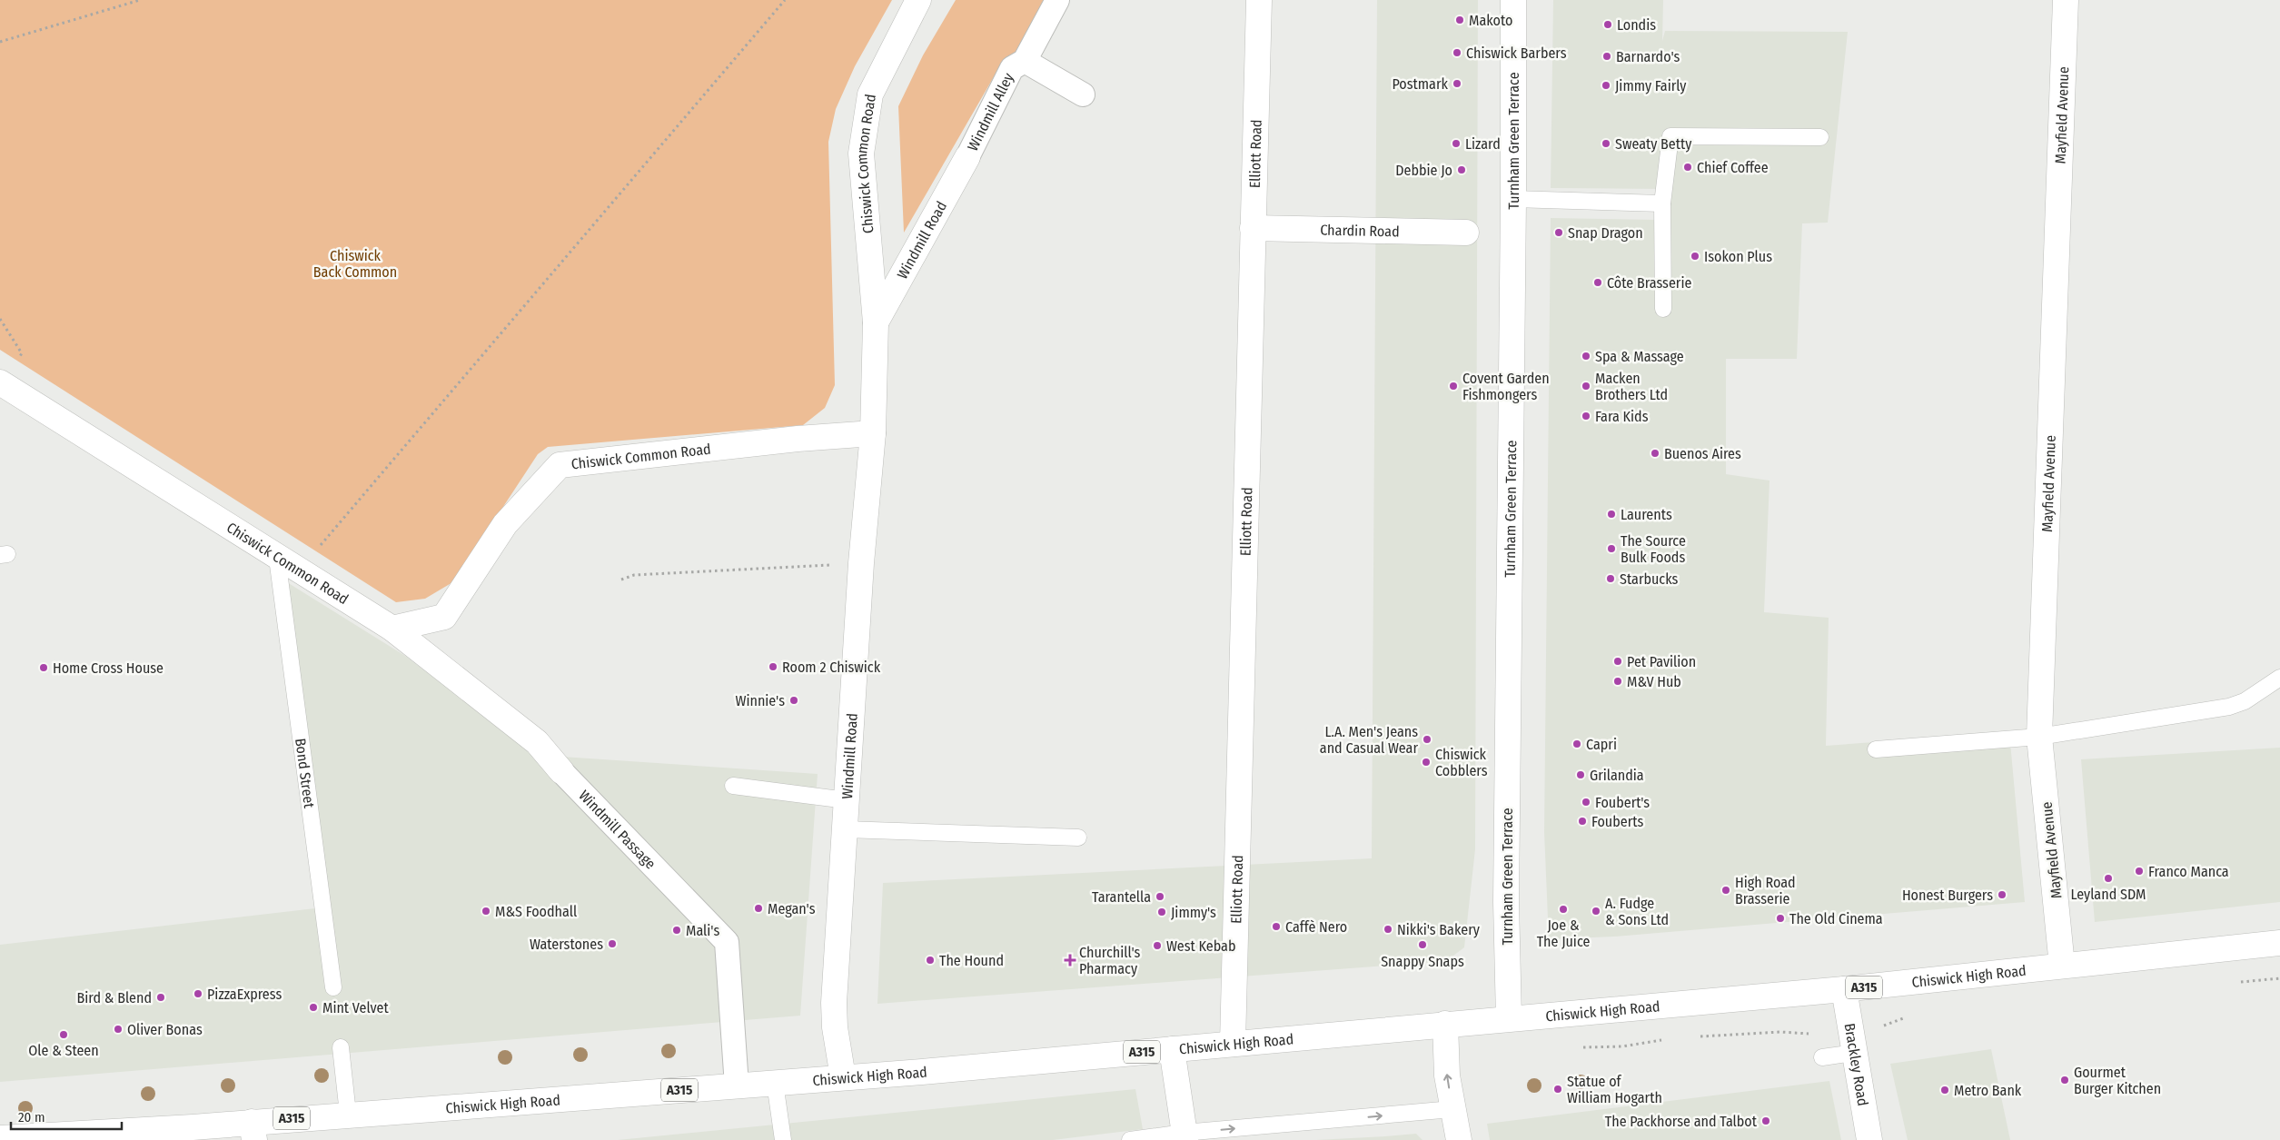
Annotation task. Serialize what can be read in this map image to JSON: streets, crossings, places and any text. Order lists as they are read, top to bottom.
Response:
{
  "streets": {
    "street": [
      "Windmill Alley",
      "Mayfield Avenue",
      "Turnham Green Terrace",
      "Elliott Road",
      "Chiswick Common Road",
      "Chardin Road",
      "Windmill Road",
      "Windmill Passage",
      "Chiswick High Road",
      "A315",
      "Brackley Road"
    ],
    "lane": ["Bond Street"]
  },
  "crossings": [
    ["Windmill Alley", "Windmill Road"],
    ["Mayfield Avenue", "Chiswick High Road"],
    ["Turnham Green Terrace", "Chiswick High Road"],
    ["Elliott Road", "Chardin Road"],
    ["Elliott Road", "Chiswick High Road"],
    ["Chiswick Common Road", "Windmill Road"],
    ["Chiswick Common Road", "Bond Street"],
    ["Chiswick Common Road", "Windmill Passage"],
    ["Windmill Road", "Chiswick High Road"],
    ["Windmill Passage", "Chiswick High Road"],
    ["Chiswick High Road", "Brackley Road"]
  ],
  "parks": ["Chiswick Back Common"],
  "places": {
    "other": [
      "Makoto",
      "Londis",
      "Chiswick Barbers",
      "Barnardo's",
      "Postmark",
      "Jimmy Fairly",
      "Lizard",
      "Sweaty Betty",
      "Chief Coffee",
      "Debbie Jo",
      "Snap Dragon",
      "Isokon Plus",
      "Côte Brasserie",
      "Spa & Massage",
      "Covent Garden Fishmongers",
      "Macken Brothers Ltd",
      "Fara Kids",
      "Buenos Aires",
      "Laurents",
      "The Source Bulk Foods",
      "Starbucks",
      "Pet Pavilion",
      "Room 2 Chiswick",
      "Home Cross House",
      "M&V Hub",
      "Winnie's",
      "L.A. Men's Jeans and Casual Wear",
      "Capri",
      "Chiswick Cobblers",
      "Grilandia",
      "Foubert's",
      "Fouberts",
      "Franco Manca",
      "Leyland SDM",
      "High Road Brasserie",
      "Honest Burgers",
      "Tarantella",
      "Megan's",
      "Joe & The Juice",
      "M&S Foodhall",
      "A. Fudge & Sons Ltd",
      "Jimmy's",
      "The Old Cinema",
      "Caffè Nero",
      "Nikki's Bakery",
      "Mali's",
      "Waterstones",
      "Snappy Snaps",
      "West Kebab",
      "The Hound",
      "PizzaExpress",
      "Bird & Blend",
      "Mint Velvet",
      "Oliver Bonas",
      "Ole & Steen",
      "Gourmet Burger Kitchen",
      "Statue of William Hogarth",
      "Metro Bank",
      "The Packhorse and Talbot"
    ],
    "health": ["Churchill's Pharmacy"]
  },
  "scale_bar": "20 m"
}
